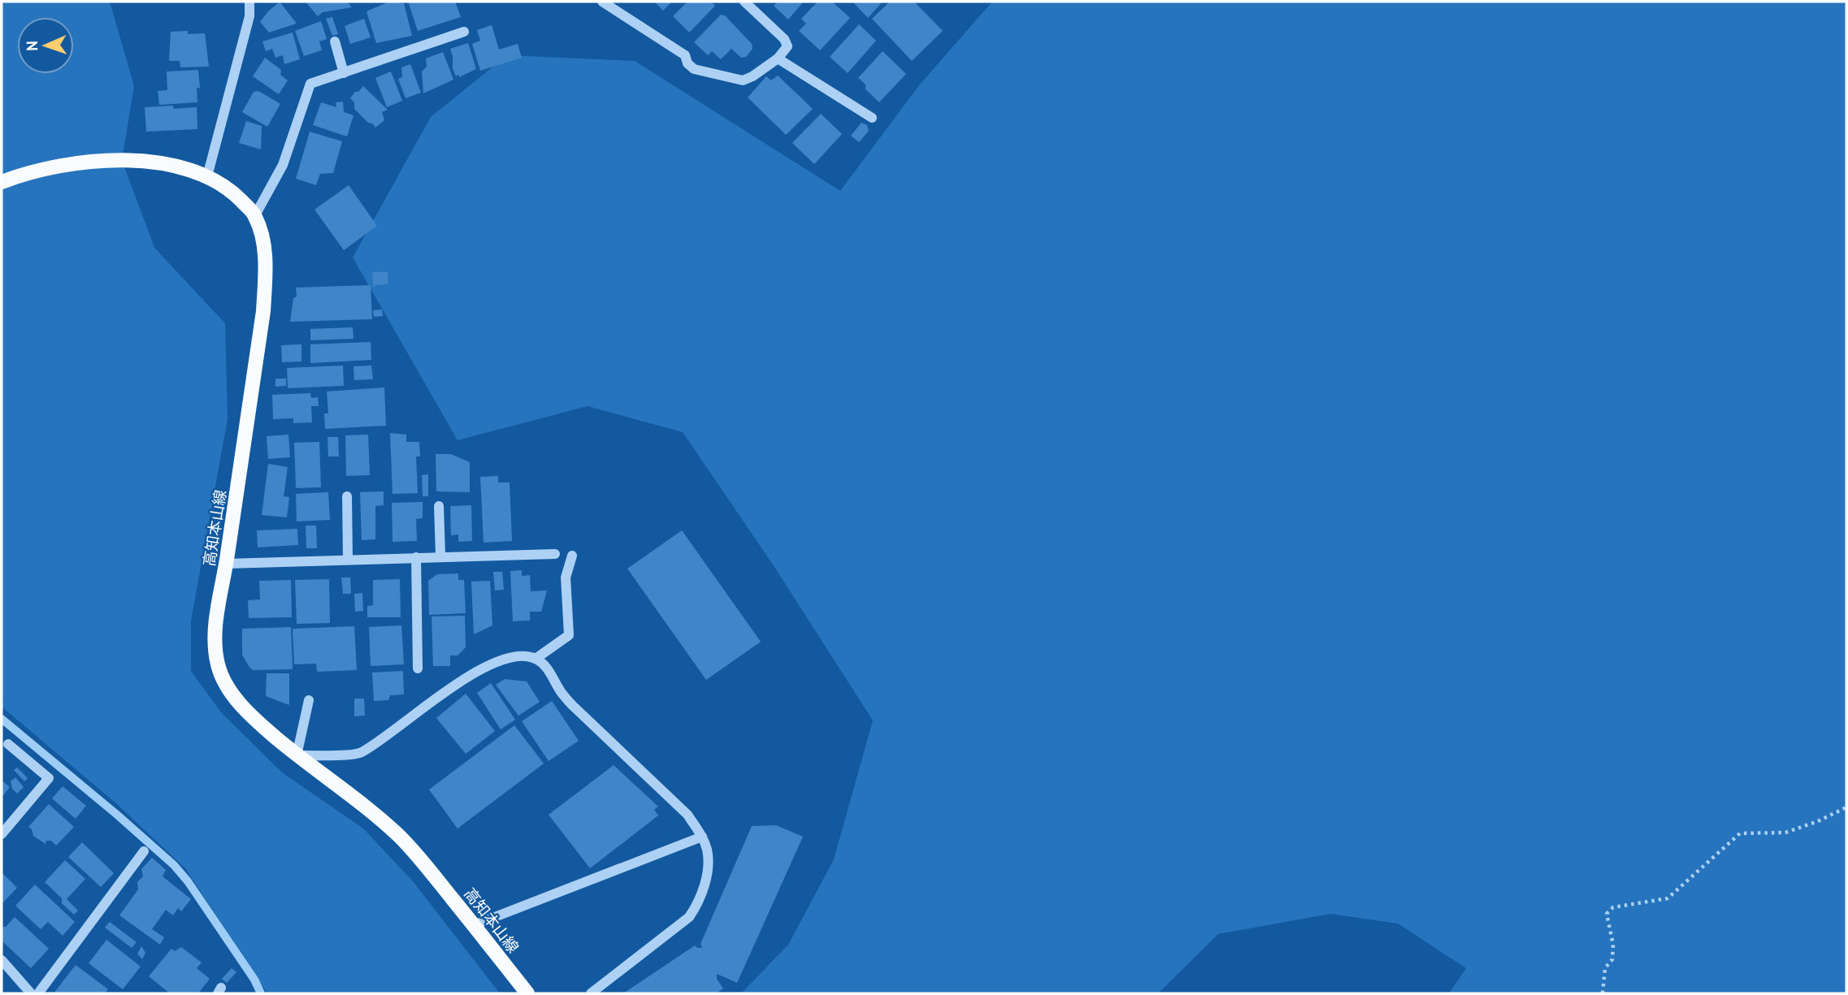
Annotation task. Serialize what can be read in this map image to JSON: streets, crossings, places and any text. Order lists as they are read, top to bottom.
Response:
{
  "streets": {
    "main road": ["高知本山線"]
  },
  "north": "left"
}
